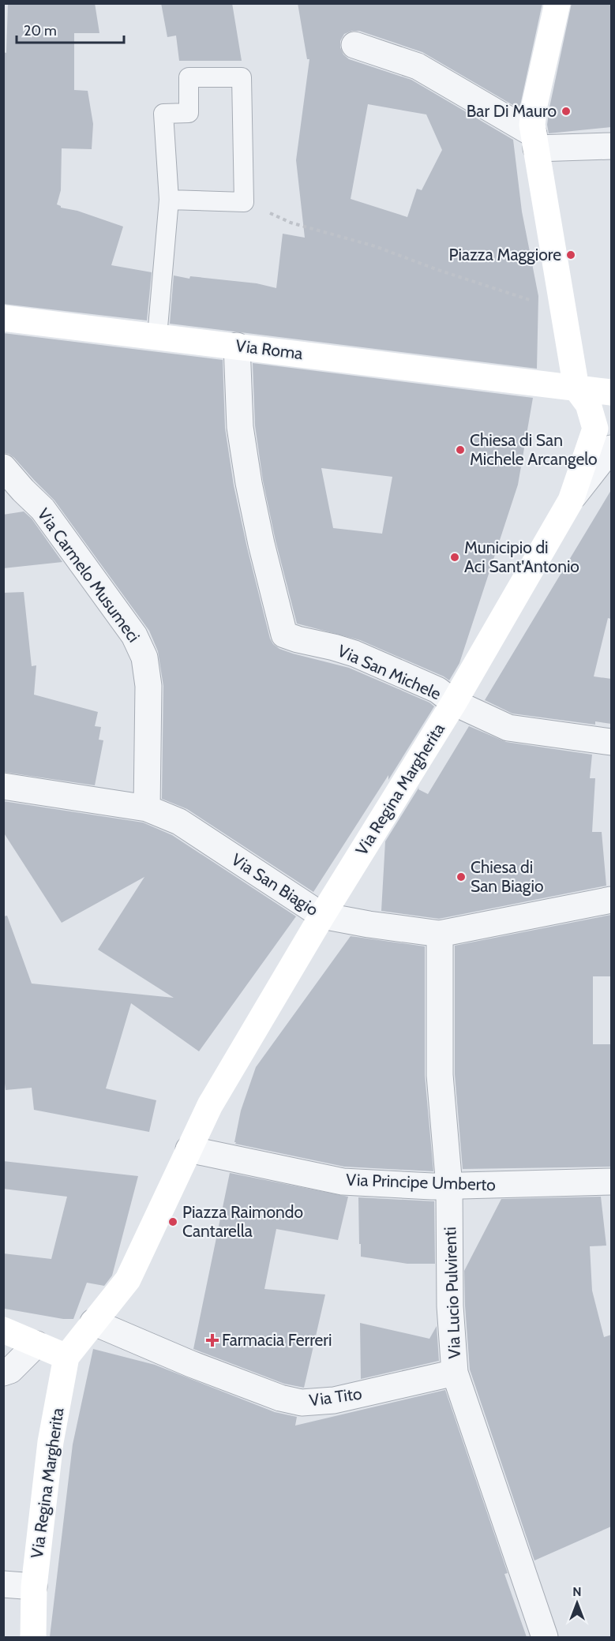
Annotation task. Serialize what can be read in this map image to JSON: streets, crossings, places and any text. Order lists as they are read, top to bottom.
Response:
{
  "streets": {
    "street": [
      "Via Roma",
      "Via Carmelo Musumeci",
      "Via San Michele",
      "Via Regina Margherita",
      "Via San Biagio",
      "Via Principe Umberto",
      "Via Lucio Pulvirenti",
      "Via Tito"
    ]
  },
  "crossings": [
    ["Via Roma", "Via San Michele"],
    ["Via Roma", "Via Regina Margherita"],
    ["Via Carmelo Musumeci", "Via San Biagio"],
    ["Via San Michele", "Via Regina Margherita"],
    ["Via Regina Margherita", "Via San Biagio"],
    ["Via Regina Margherita", "Via Principe Umberto"],
    ["Via Regina Margherita", "Via Tito"],
    ["Via San Biagio", "Via Lucio Pulvirenti"],
    ["Via Principe Umberto", "Via Lucio Pulvirenti"],
    ["Via Lucio Pulvirenti", "Via Tito"]
  ],
  "places": {
    "other": [
      "Bar Di Mauro",
      "Piazza Maggiore",
      "Chiesa di San Michele Arcangelo",
      "Municipio di Aci Sant'Antonio",
      "Chiesa di San Biagio",
      "Piazza Raimondo Cantarella"
    ],
    "health": ["Farmacia Ferreri"]
  },
  "scale_bar": "20 m",
  "north": "top"
}
